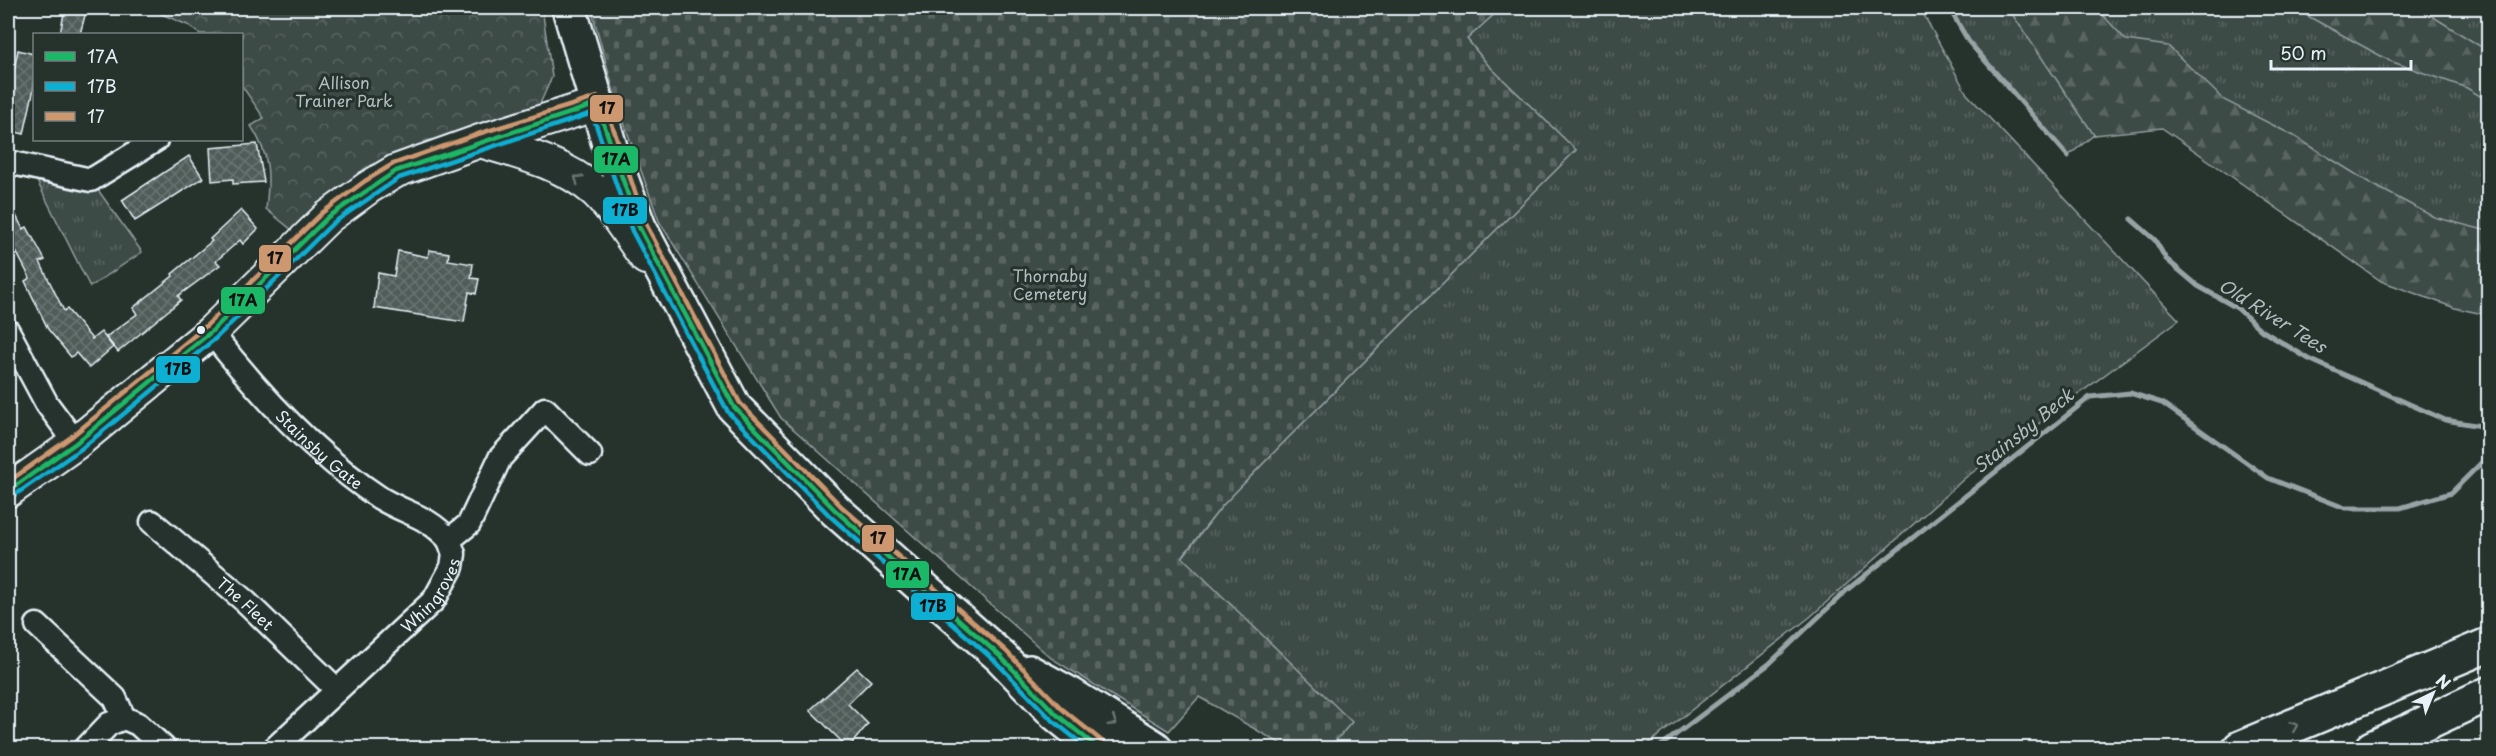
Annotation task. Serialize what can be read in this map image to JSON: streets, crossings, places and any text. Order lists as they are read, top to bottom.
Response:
{
  "streets": {
    "street": ["Stainsby Gate", "Whingroves", "The Fleet"]
  },
  "crossings": [
    ["Stainsby Gate", "Whingroves"],
    ["Whingroves", "The Fleet"]
  ],
  "water": ["Old River Tees", "Stainsby Beck"],
  "parks": ["Allison Trainer Park", "Thornaby Cemetery"],
  "lines": ["transit line 17", "transit line 17A", "transit line 17B"],
  "legend": ["17A", "17B", "17"],
  "scale_bar": "50 m",
  "north": "top right"
}
